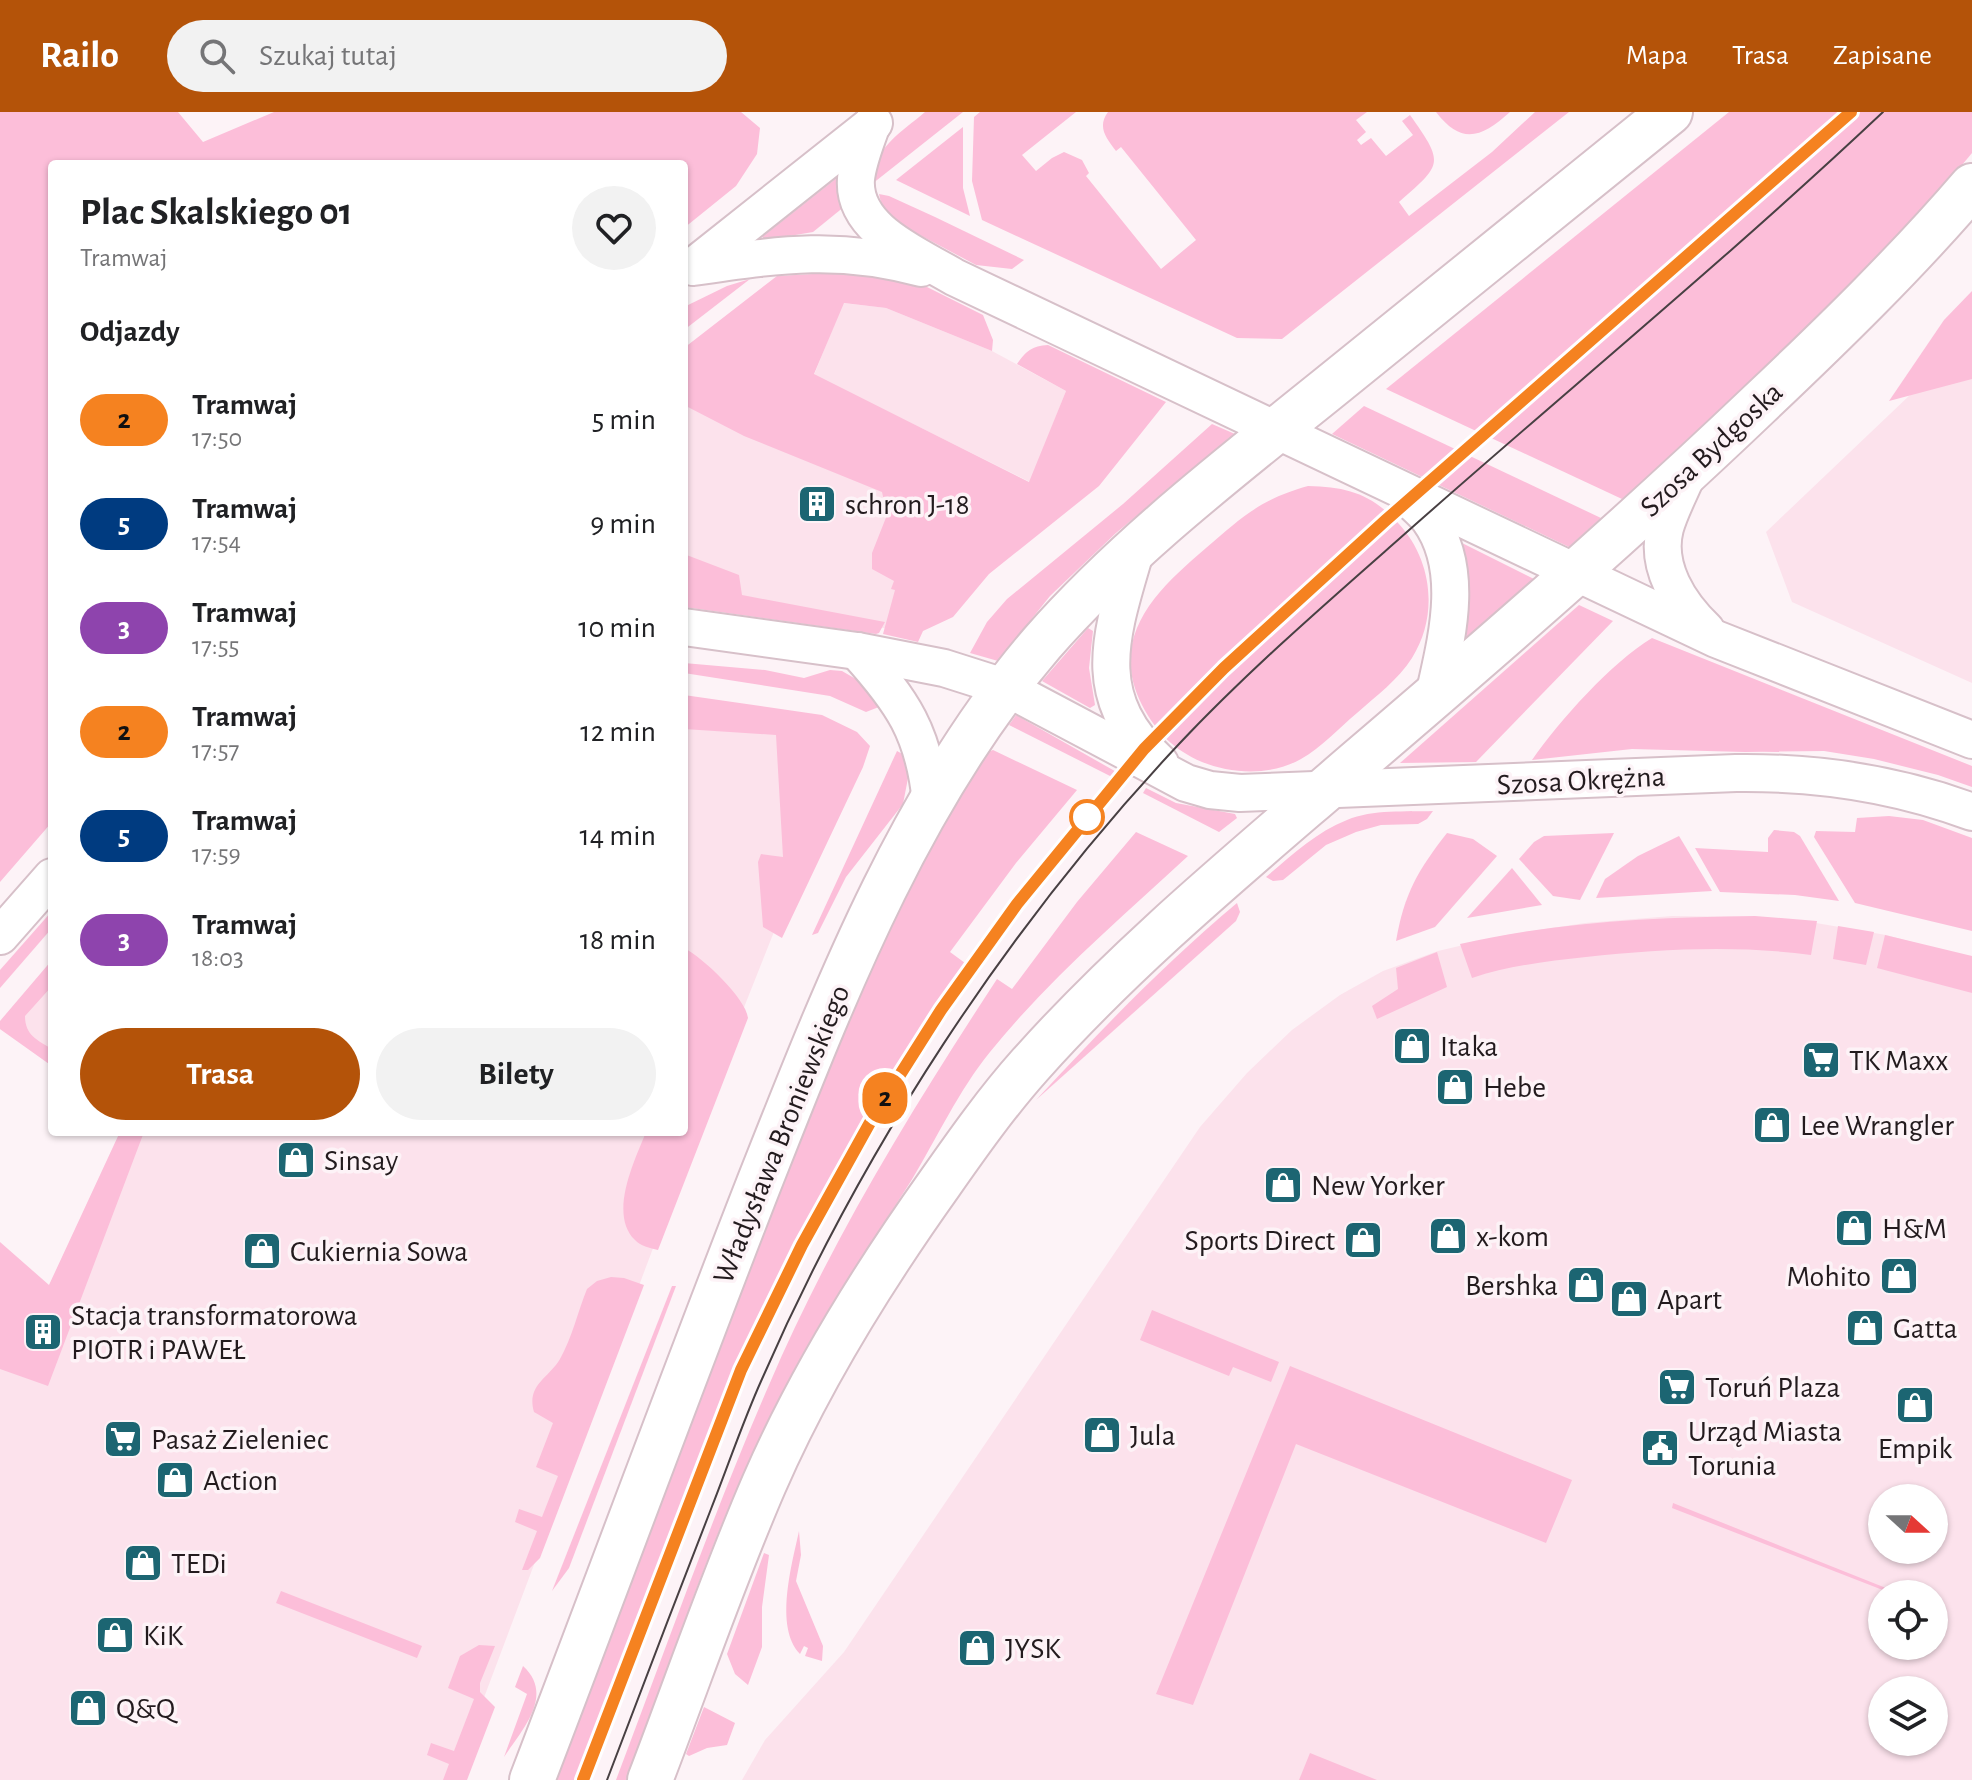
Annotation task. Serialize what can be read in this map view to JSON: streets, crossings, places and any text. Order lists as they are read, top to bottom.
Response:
{
  "streets": {
    "main road": ["Szosa Bydgoska", "Władysława Broniewskiego"],
    "street": ["Szosa Okrężna"]
  },
  "crossings": [
    ["Szosa Okrężna", "Władysława Broniewskiego"]
  ],
  "places": {
    "building": ["schron J-18", "Stacja transformatorowa PIOTR i PAWEŁ"],
    "shop": [
      "Itaka",
      "Hebe",
      "Lee Wrangler",
      "Sinsay",
      "New Yorker",
      "H&M",
      "x-kom",
      "Sports Direct",
      "Cukiernia Sowa",
      "Mohito",
      "Bershka",
      "Apart",
      "Gatta",
      "Empik",
      "Jula",
      "Action",
      "TEDi",
      "KiK",
      "JYSK",
      "Q&Q"
    ],
    "supermarket": ["TK Maxx", "Toruń Plaza", "Pasaż Zieleniec"],
    "public building": ["Urząd Miasta Torunia"]
  },
  "lines": ["tram line 2"],
  "north": "right",
  "page": {
    "header": "Railo",
    "search": "Szukaj tutaj",
    "nav": ["Mapa", "Trasa", "Zapisane"],
    "on_map": "2",
    "heading": [
      ["Plac Skalskiego 01", "Tramwaj"],
      "Odjazdy"
    ],
    "list": [
      {
        "mark": "2",
        "name": "Tramwaj",
        "note": "17:50",
        "value": "5 min"
      },
      {
        "mark": "5",
        "name": "Tramwaj",
        "note": "17:54",
        "value": "9 min"
      },
      {
        "mark": "3",
        "name": "Tramwaj",
        "note": "17:55",
        "value": "10 min"
      },
      {
        "mark": "2",
        "name": "Tramwaj",
        "note": "17:57",
        "value": "12 min"
      },
      {
        "mark": "5",
        "name": "Tramwaj",
        "note": "17:59",
        "value": "14 min"
      },
      {
        "mark": "3",
        "name": "Tramwaj",
        "note": "18:03",
        "value": "18 min"
      }
    ],
    "buttons": ["Trasa", "Bilety"]
  }
}
